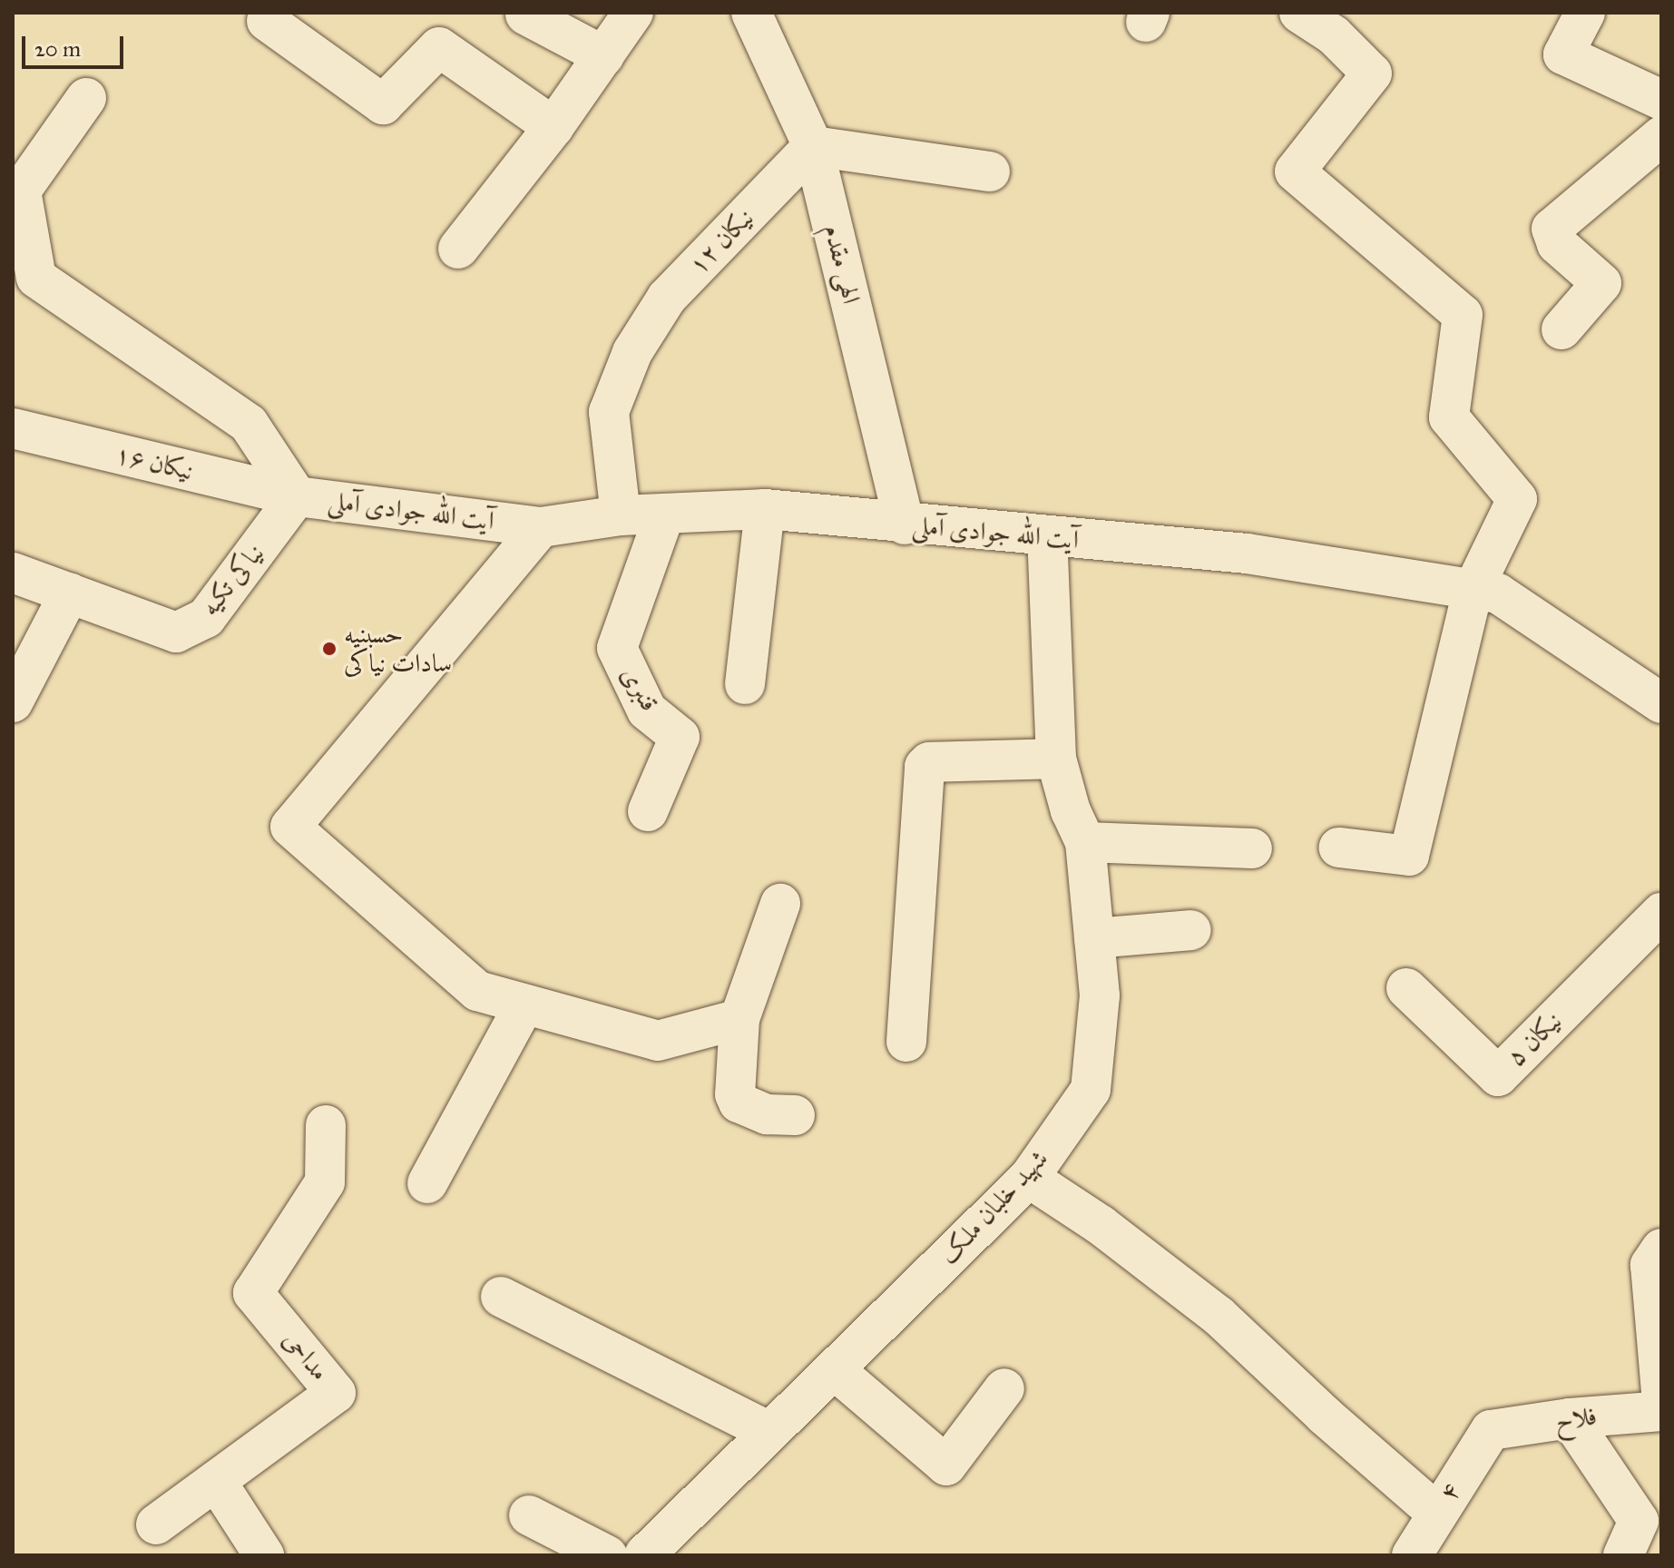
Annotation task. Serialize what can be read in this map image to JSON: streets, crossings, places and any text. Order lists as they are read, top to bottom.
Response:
{
  "streets": {
    "street": [
      "نیکان ۱۲",
      "الهی مقدم",
      "نیکان ۱۶",
      "آیت الله جوادی آملی",
      "نیاکی تکیه",
      "قنبری",
      "نیکان ۵",
      "شهید خلبان ملک",
      "مداحی",
      "فلاح",
      "۴"
    ]
  },
  "crossings": [
    ["نیکان ۱۲", "الهی مقدم"],
    ["نیکان ۱۲", "آیت الله جوادی آملی"],
    ["الهی مقدم", "آیت الله جوادی آملی"],
    ["نیکان ۱۶", "آیت الله جوادی آملی"],
    ["نیکان ۱۶", "نیاکی تکیه"],
    ["آیت الله جوادی آملی", "نیاکی تکیه"],
    ["آیت الله جوادی آملی", "قنبری"],
    ["آیت الله جوادی آملی", "شهید خلبان ملک"],
    ["فلاح", "۴"]
  ],
  "places": ["حسینیه سادات نیاکی"],
  "scale_bar": "20 m"
}
